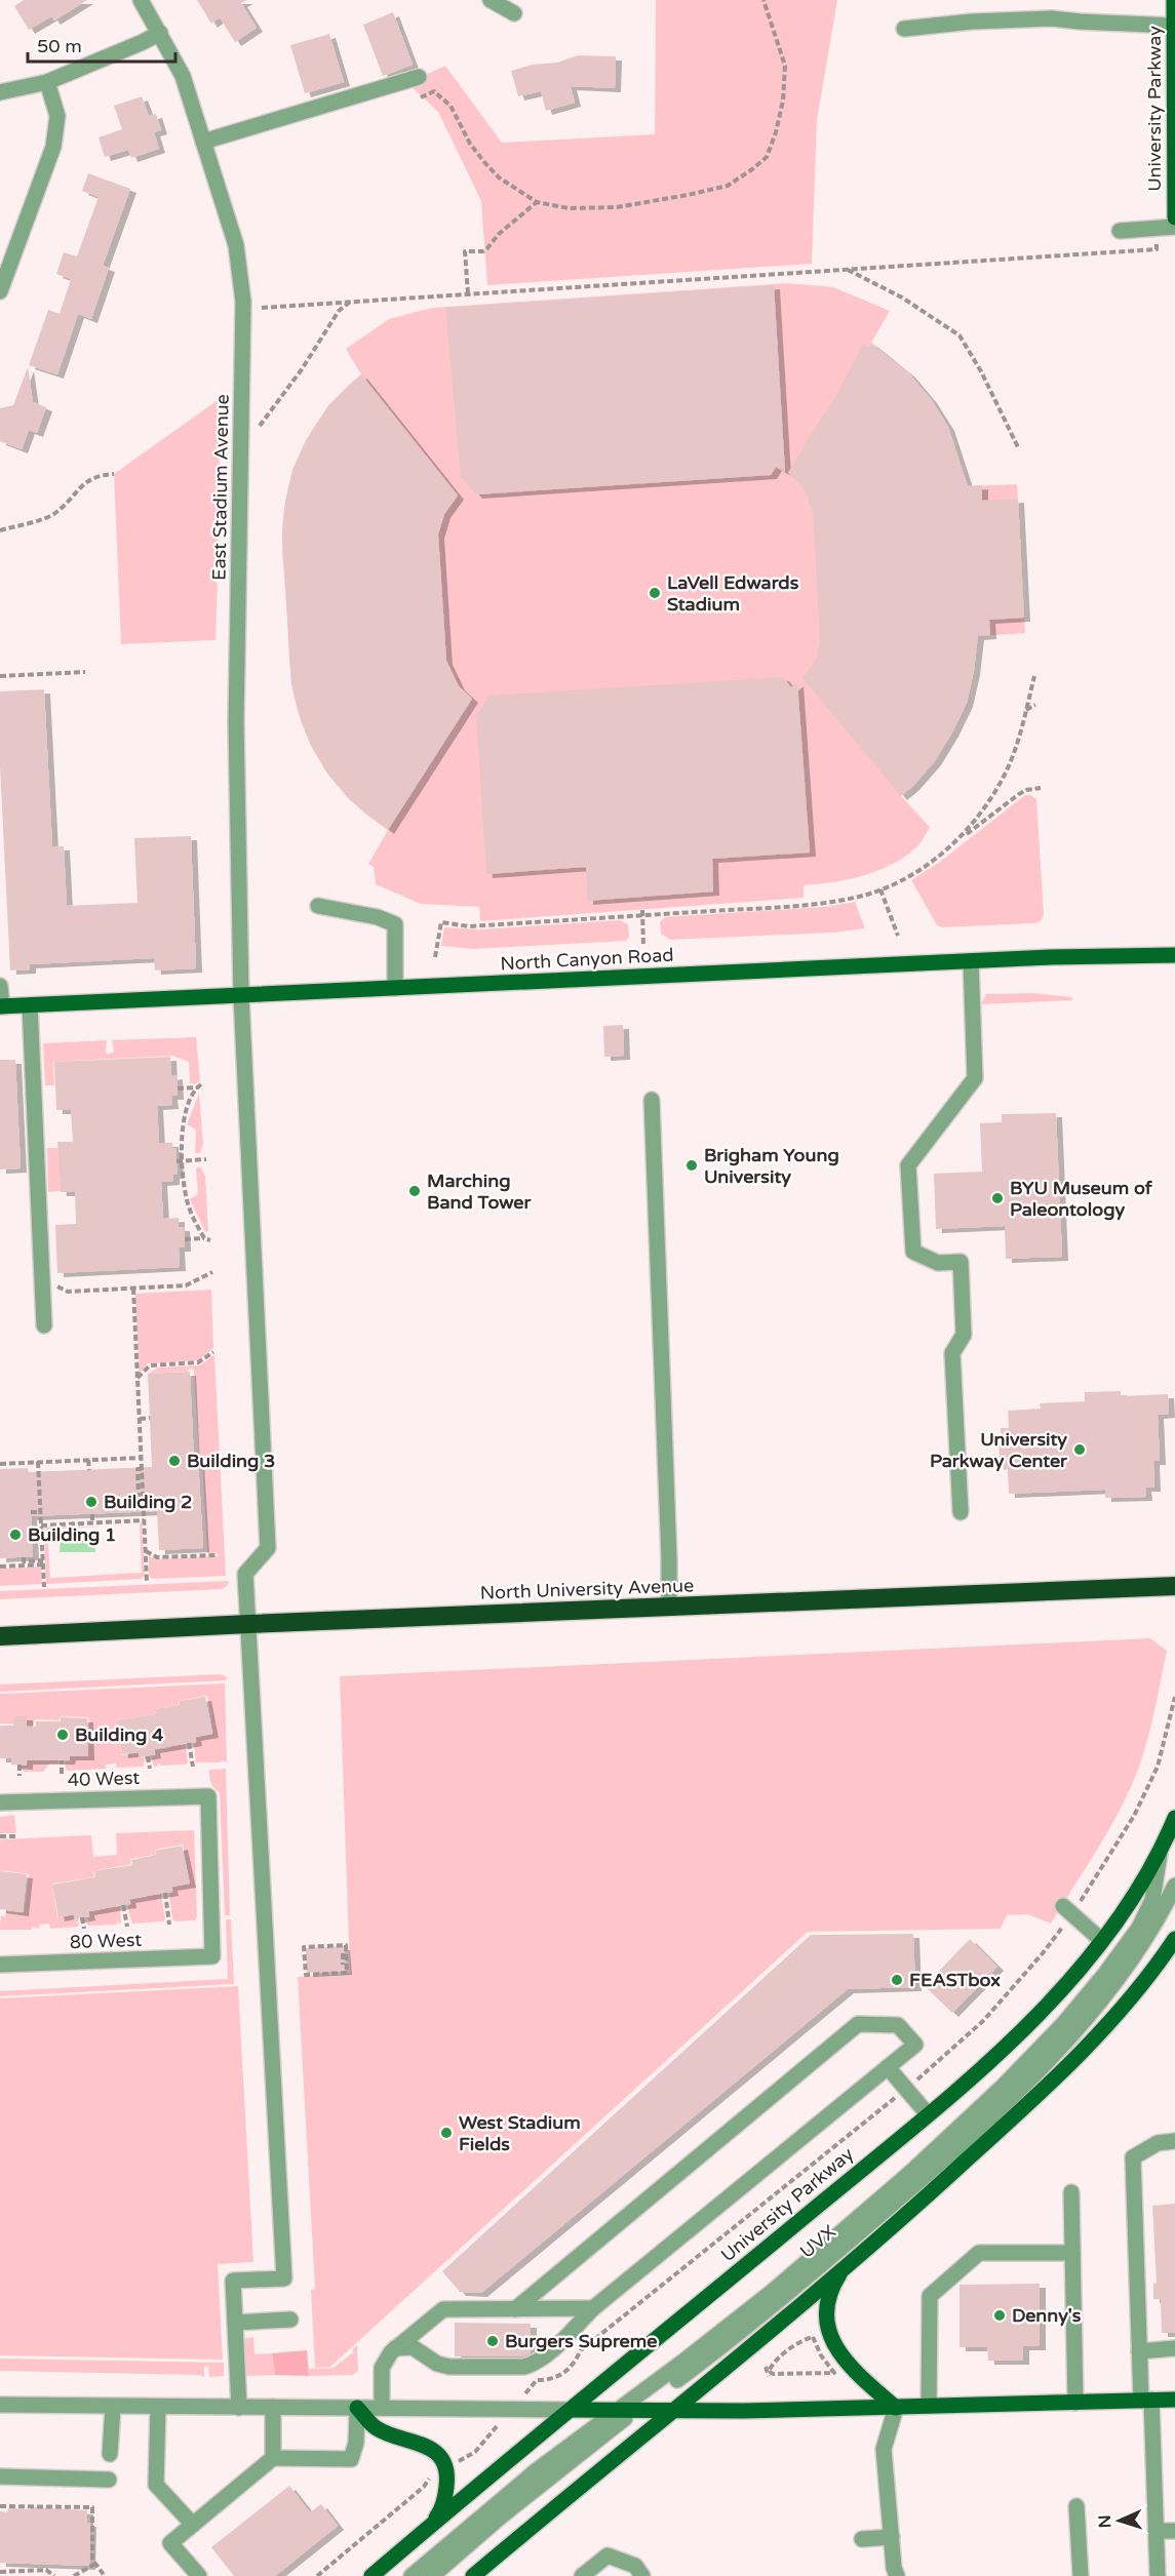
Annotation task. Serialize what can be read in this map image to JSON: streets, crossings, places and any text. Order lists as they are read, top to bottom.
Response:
{
  "streets": {
    "highway": ["North University Avenue"],
    "main road": ["University Parkway", "North Canyon Road"],
    "street": [
      "East Stadium Avenue",
      "40 West",
      "80 West",
      "UVX"
    ]
  },
  "crossings": [
    ["East Stadium Avenue", "North Canyon Road"],
    ["East Stadium Avenue", "North University Avenue"],
    ["40 West", "80 West"]
  ],
  "places": [
    "LaVell Edwards Stadium",
    "Brigham Young University",
    "Marching Band Tower",
    "BYU Museum of Paleontology",
    "University Parkway Center",
    "Building 3",
    "Building 2",
    "Building 1",
    "Building 4",
    "FEASTbox",
    "West Stadium Fields",
    "Denny's",
    "Burgers Supreme"
  ],
  "scale_bar": "50 m",
  "north": "left"
}
